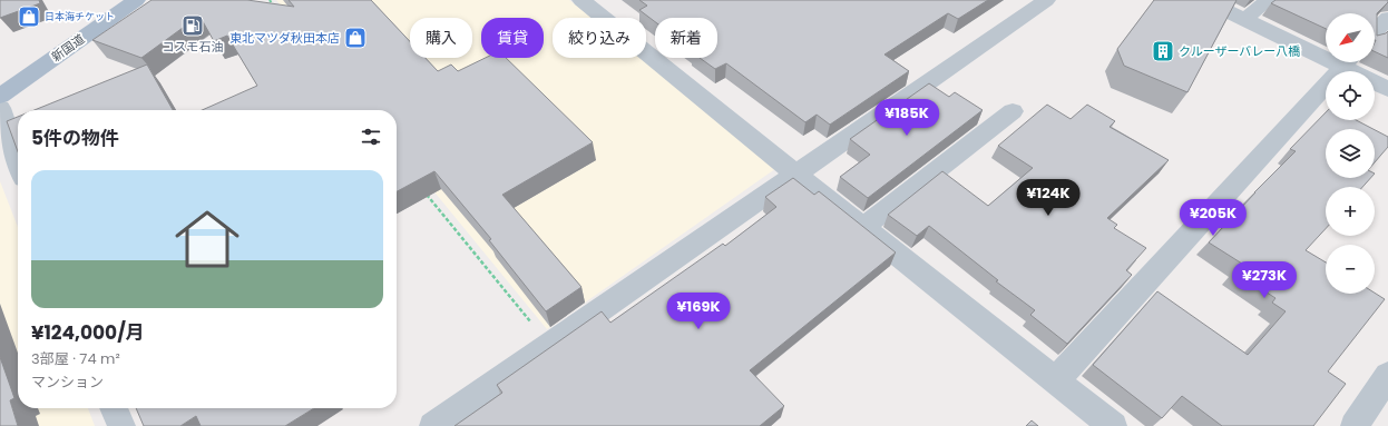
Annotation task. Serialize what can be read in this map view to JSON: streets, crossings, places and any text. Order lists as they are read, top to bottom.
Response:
{
  "streets": {
    "main road": ["新国道"]
  },
  "places": {
    "shop": ["日本海チケット", "東北マツダ秋田本店"],
    "fuel station": ["コスモ石油"],
    "building": ["クルーザーバレー八橋"]
  },
  "north": "bottom left",
  "page": {
    "map_buttons": ["+", "−"],
    "chip": [
      "購入",
      "賃貸",
      "絞り込み",
      "新着"
    ],
    "price": [
      "¥185K",
      "¥124K",
      "¥205K",
      "¥273K",
      "¥169K"
    ],
    "heading": "5件の物件",
    "list": [
      {
        "name": "¥124,000/月",
        "note": "3部屋 · 74 m² · マンション"
      }
    ]
  }
}
